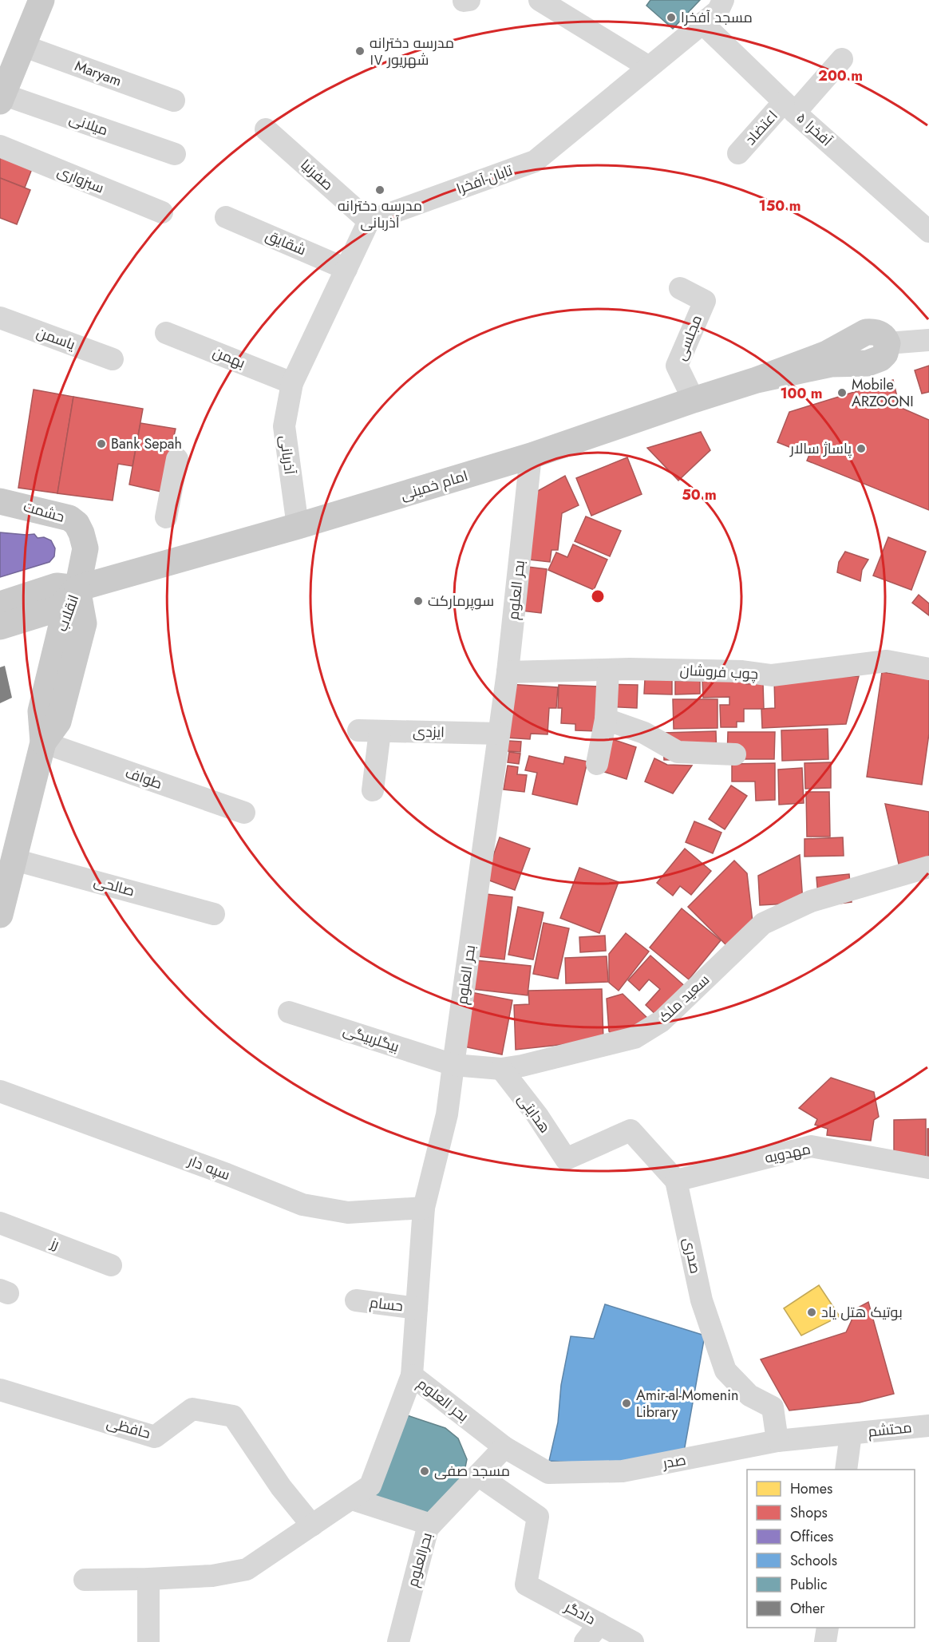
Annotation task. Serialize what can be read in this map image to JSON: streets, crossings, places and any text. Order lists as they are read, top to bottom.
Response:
{
  "streets": {
    "main road": ["امام خمینی", "حشمت", "انقلاب"],
    "street": [
      "Maryam",
      "میلانی",
      "اعتضاد",
      "آفخرا ۵",
      "صفرنیا",
      "سبزواری",
      "تابان-آفخرا",
      "شقایق",
      "مجلسی",
      "یاسمن",
      "بهمن",
      "آذربانی",
      "بحر العلوم",
      "چوب فروشان",
      "ایزدی",
      "طواف",
      "صالحی",
      "سعید ملک",
      "بیگلربیگی",
      "هدایتی",
      "مهدویه",
      "سپه دار",
      "رز",
      "صدری",
      "حسام",
      "حافظی",
      "محتشم",
      "صدر",
      "بحرالعلوم",
      "دادگر"
    ]
  },
  "crossings": [
    ["اعتضاد", "آفخرا ۵"],
    ["آفخرا ۵", "تابان-آفخرا"],
    ["صفرنیا", "تابان-آفخرا"],
    ["مجلسی", "امام خمینی"],
    ["بهمن", "آذربانی"],
    ["آذربانی", "امام خمینی"],
    ["امام خمینی", "حشمت"],
    ["امام خمینی", "بحر العلوم"],
    ["امام خمینی", "انقلاب"],
    ["حشمت", "انقلاب"],
    ["بحر العلوم", "چوب فروشان"],
    ["بحر العلوم", "ایزدی"],
    ["بحر العلوم", "سعید ملک"],
    ["بحر العلوم", "بیگلربیگی"],
    ["بحر العلوم", "سپه دار"],
    ["بحر العلوم", "حسام"],
    ["بحر العلوم", "صدر"],
    ["بحر العلوم", "بحرالعلوم"],
    ["انقلاب", "طواف"],
    ["انقلاب", "صالحی"],
    ["سعید ملک", "بیگلربیگی"],
    ["سعید ملک", "هدایتی"],
    ["هدایتی", "مهدویه"],
    ["هدایتی", "صدری"],
    ["مهدویه", "صدری"],
    ["صدری", "صدر"],
    ["محتشم", "صدر"],
    ["صدر", "بحرالعلوم"],
    ["بحرالعلوم", "دادگر"]
  ],
  "places": [
    "مسجد آفخرا",
    "مدرسه دخترانه ۱۷ شهریور",
    "مدرسه دخترانه آذربانی",
    "Mobile ARZOONI",
    "Bank Sepah",
    "پاساژ سالار",
    "سوپرمارکت",
    "بوتیک هتل یاد",
    "Amir-al-Momenin Library",
    "مسجد صفی"
  ],
  "legend": [
    "Homes",
    "Shops",
    "Offices",
    "Schools",
    "Public",
    "Other"
  ],
  "rings": [
    "200 m",
    "150 m",
    "100 m",
    "50 m"
  ]
}
